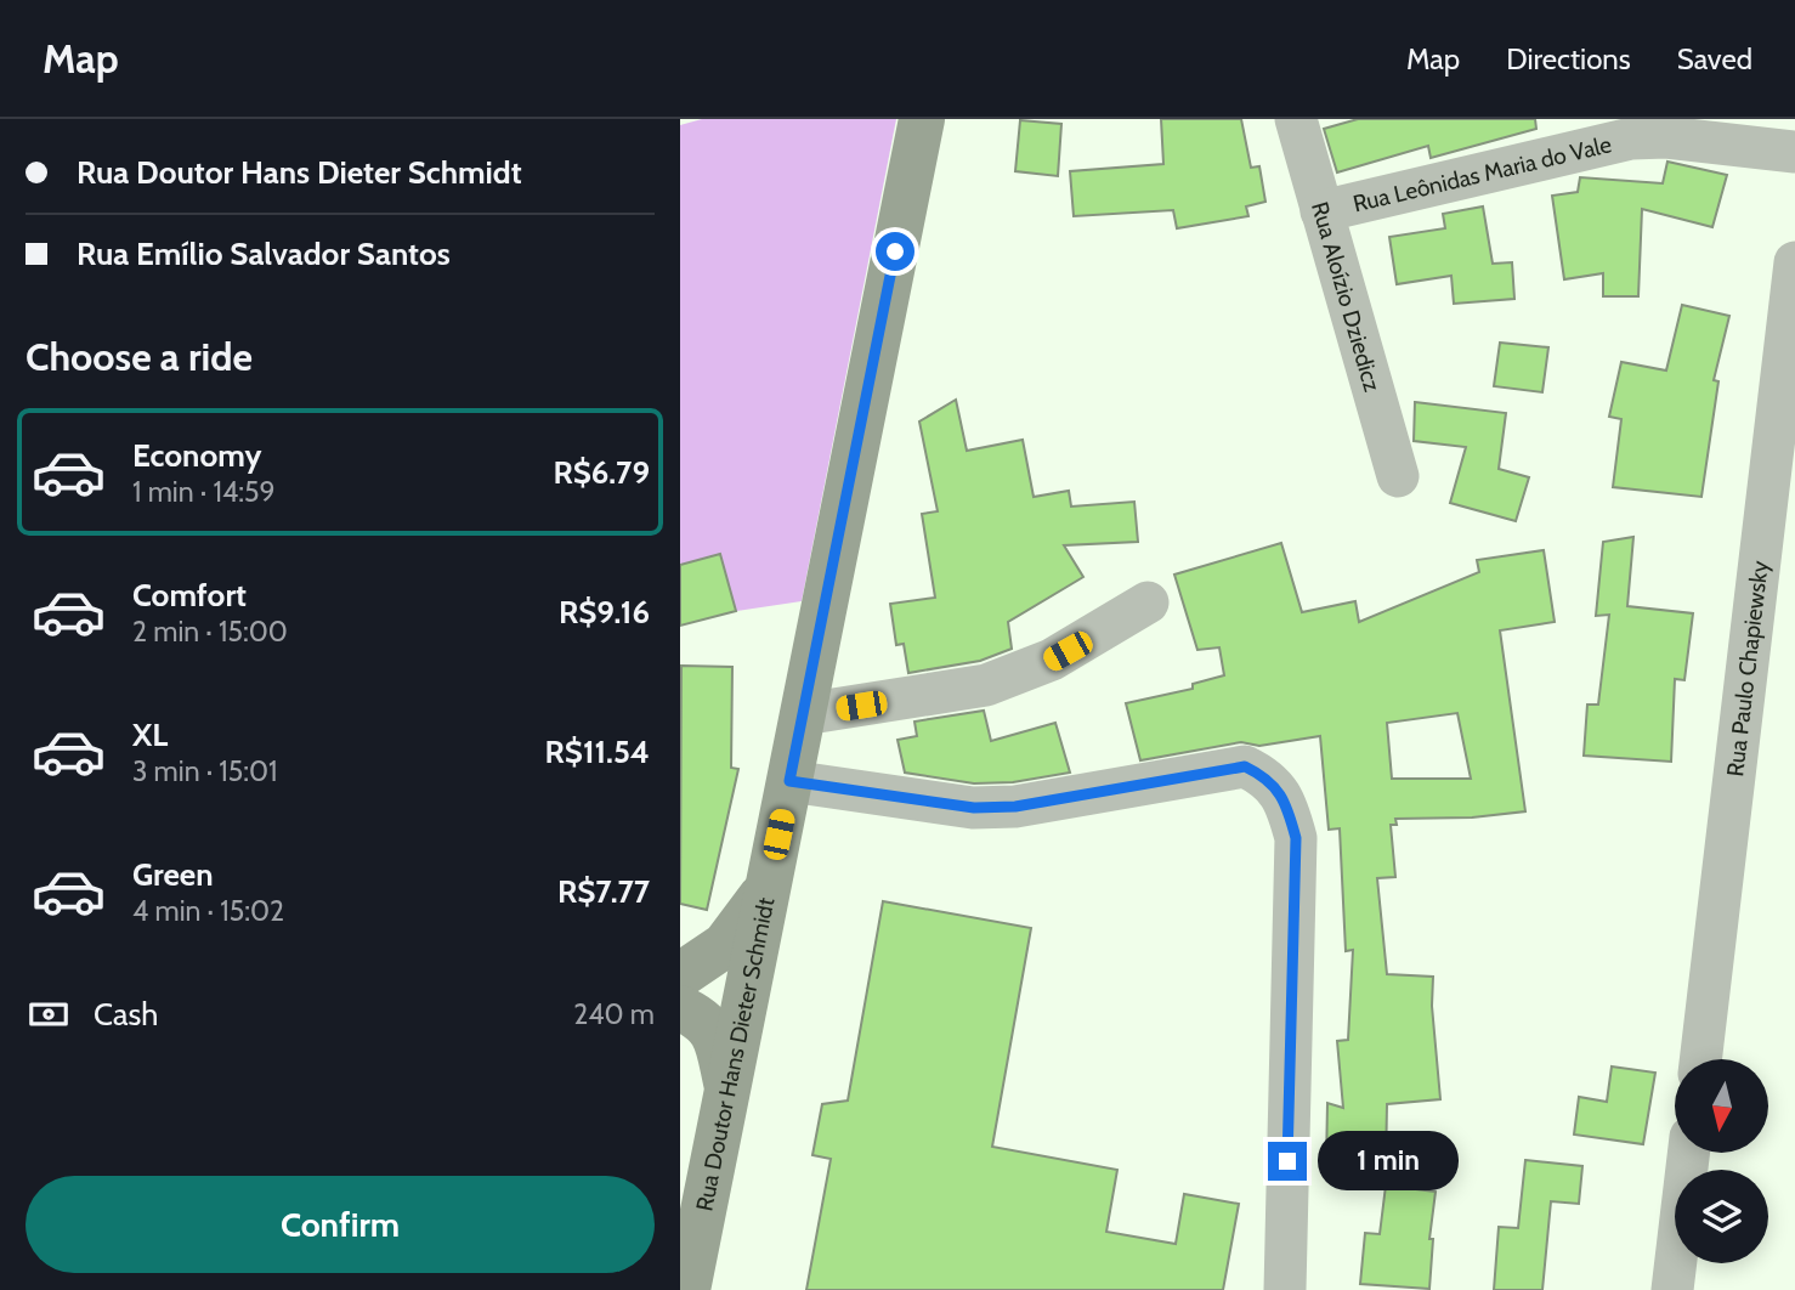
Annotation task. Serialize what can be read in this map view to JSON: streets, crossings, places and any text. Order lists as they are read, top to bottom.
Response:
{
  "streets": {
    "street": [
      "Rua Leônidas Maria do Vale",
      "Rua Aloízio Dziedicz",
      "Rua Paulo Chapiewsky",
      "Rua Doutor Hans Dieter Schmidt"
    ]
  },
  "crossings": [
    ["Rua Leônidas Maria do Vale", "Rua Aloízio Dziedicz"]
  ],
  "north": "bottom",
  "page": {
    "header": "Map",
    "nav": ["Map", "Directions", "Saved"],
    "banner": ["Rua Doutor Hans Dieter Schmidt", "Rua Emílio Salvador Santos"],
    "heading": "Choose a ride",
    "list": [
      {
        "name": "Economy",
        "note": "1 min · 14:59",
        "value": "R$6.79"
      },
      {
        "name": "Comfort",
        "note": "2 min · 15:00",
        "value": "R$9.16"
      },
      {
        "name": "XL",
        "note": "3 min · 15:01",
        "value": "R$11.54"
      },
      {
        "name": "Green",
        "note": "4 min · 15:02",
        "value": "R$7.77"
      }
    ],
    "pay": ["Cash", "240 m"],
    "bubble": "1 min",
    "buttons": "Confirm"
  }
}
